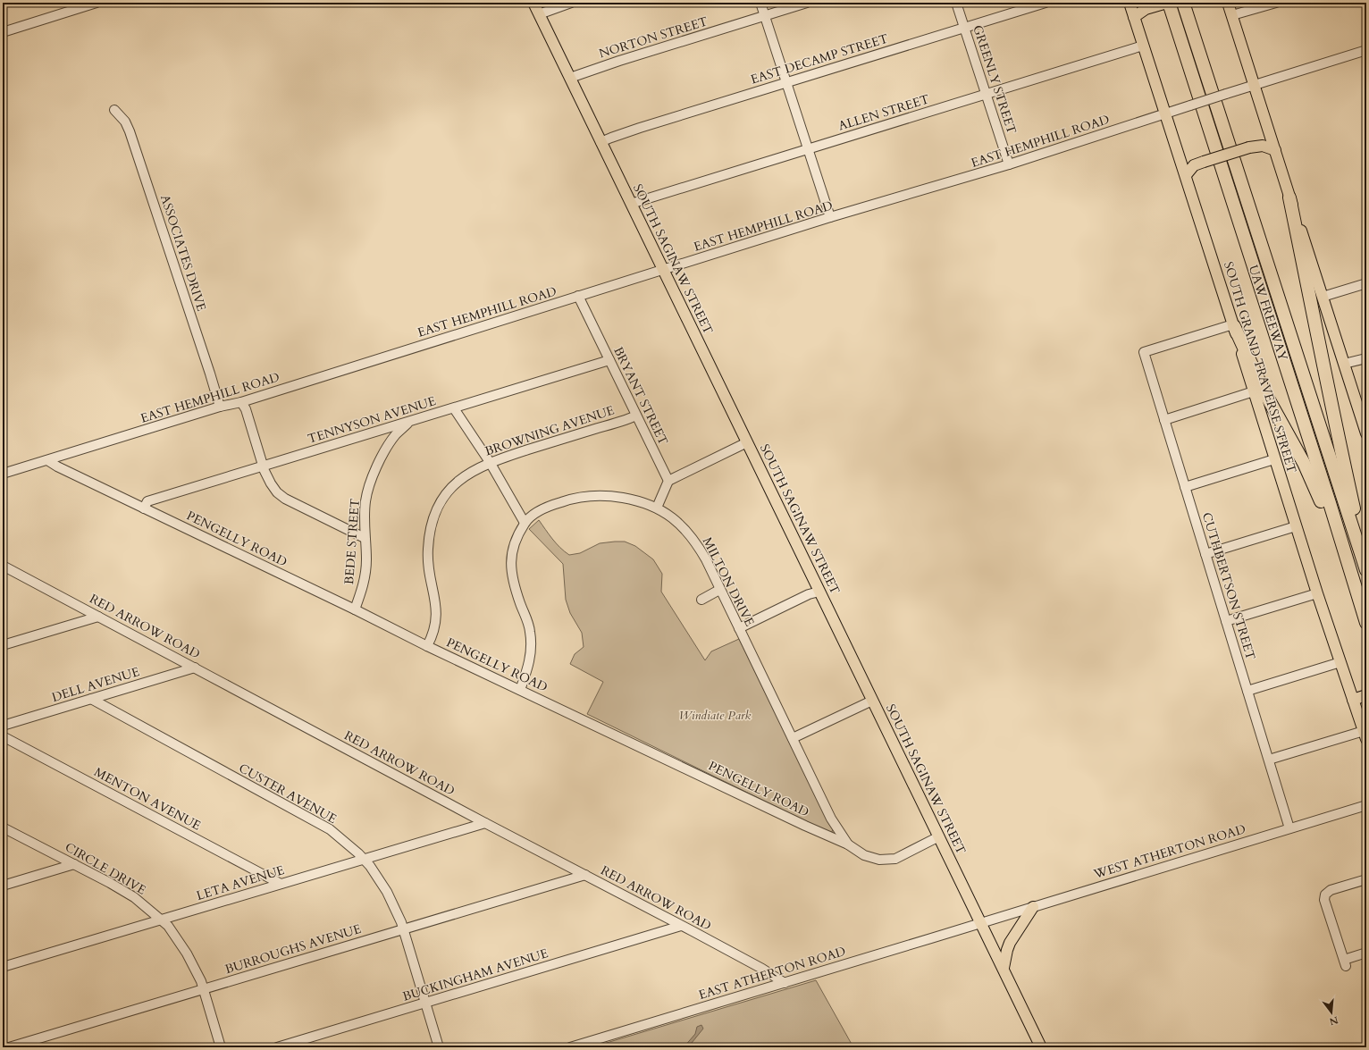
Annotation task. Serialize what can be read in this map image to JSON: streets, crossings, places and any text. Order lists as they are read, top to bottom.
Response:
{
  "streets": {
    "highway": ["UAW FREEWAY"],
    "main road": ["SOUTH SAGINAW STREET", "SOUTH GRAND TRAVERSE STREET"],
    "street": [
      "NORTON STREET",
      "EAST DECAMP STREET",
      "GREENLY STREET",
      "ALLEN STREET",
      "EAST HEMPHILL ROAD",
      "ASSOCIATES DRIVE",
      "BRYANT STREET",
      "TENNYSON AVENUE",
      "BROWNING AVENUE",
      "PENGELLY ROAD",
      "BEDE STREET",
      "MILTON DRIVE",
      "CUTHBERTSON STREET",
      "RED ARROW ROAD",
      "DELL AVENUE",
      "CUSTER AVENUE",
      "MENTON AVENUE",
      "WEST ATHERTON ROAD",
      "CIRCLE DRIVE",
      "LETA AVENUE",
      "BURROUGHS AVENUE",
      "EAST ATHERTON ROAD",
      "BUCKINGHAM AVENUE"
    ]
  },
  "crossings": [
    ["NORTON STREET", "SOUTH SAGINAW STREET"],
    ["EAST DECAMP STREET", "GREENLY STREET"],
    ["EAST DECAMP STREET", "SOUTH SAGINAW STREET"],
    ["GREENLY STREET", "ALLEN STREET"],
    ["GREENLY STREET", "EAST HEMPHILL ROAD"],
    ["ALLEN STREET", "SOUTH SAGINAW STREET"],
    ["ALLEN STREET", "SOUTH GRAND TRAVERSE STREET"],
    ["EAST HEMPHILL ROAD", "ASSOCIATES DRIVE"],
    ["EAST HEMPHILL ROAD", "SOUTH SAGINAW STREET"],
    ["EAST HEMPHILL ROAD", "SOUTH GRAND TRAVERSE STREET"],
    ["EAST HEMPHILL ROAD", "BRYANT STREET"],
    ["EAST HEMPHILL ROAD", "PENGELLY ROAD"],
    ["SOUTH SAGINAW STREET", "PENGELLY ROAD"],
    ["SOUTH SAGINAW STREET", "WEST ATHERTON ROAD"],
    ["SOUTH SAGINAW STREET", "EAST ATHERTON ROAD"],
    ["SOUTH GRAND TRAVERSE STREET", "CUTHBERTSON STREET"],
    ["BRYANT STREET", "TENNYSON AVENUE"],
    ["BRYANT STREET", "BROWNING AVENUE"],
    ["TENNYSON AVENUE", "PENGELLY ROAD"],
    ["TENNYSON AVENUE", "BEDE STREET"],
    ["BROWNING AVENUE", "PENGELLY ROAD"],
    ["PENGELLY ROAD", "BEDE STREET"],
    ["PENGELLY ROAD", "MILTON DRIVE"],
    ["CUTHBERTSON STREET", "WEST ATHERTON ROAD"],
    ["RED ARROW ROAD", "DELL AVENUE"],
    ["RED ARROW ROAD", "LETA AVENUE"],
    ["RED ARROW ROAD", "BURROUGHS AVENUE"],
    ["RED ARROW ROAD", "EAST ATHERTON ROAD"],
    ["RED ARROW ROAD", "BUCKINGHAM AVENUE"],
    ["DELL AVENUE", "CUSTER AVENUE"],
    ["CUSTER AVENUE", "LETA AVENUE"],
    ["CUSTER AVENUE", "BURROUGHS AVENUE"],
    ["CUSTER AVENUE", "BUCKINGHAM AVENUE"],
    ["MENTON AVENUE", "LETA AVENUE"],
    ["WEST ATHERTON ROAD", "EAST ATHERTON ROAD"],
    ["CIRCLE DRIVE", "LETA AVENUE"],
    ["CIRCLE DRIVE", "BURROUGHS AVENUE"]
  ],
  "parks": ["Windiate Park"],
  "north": "bottom"
}
